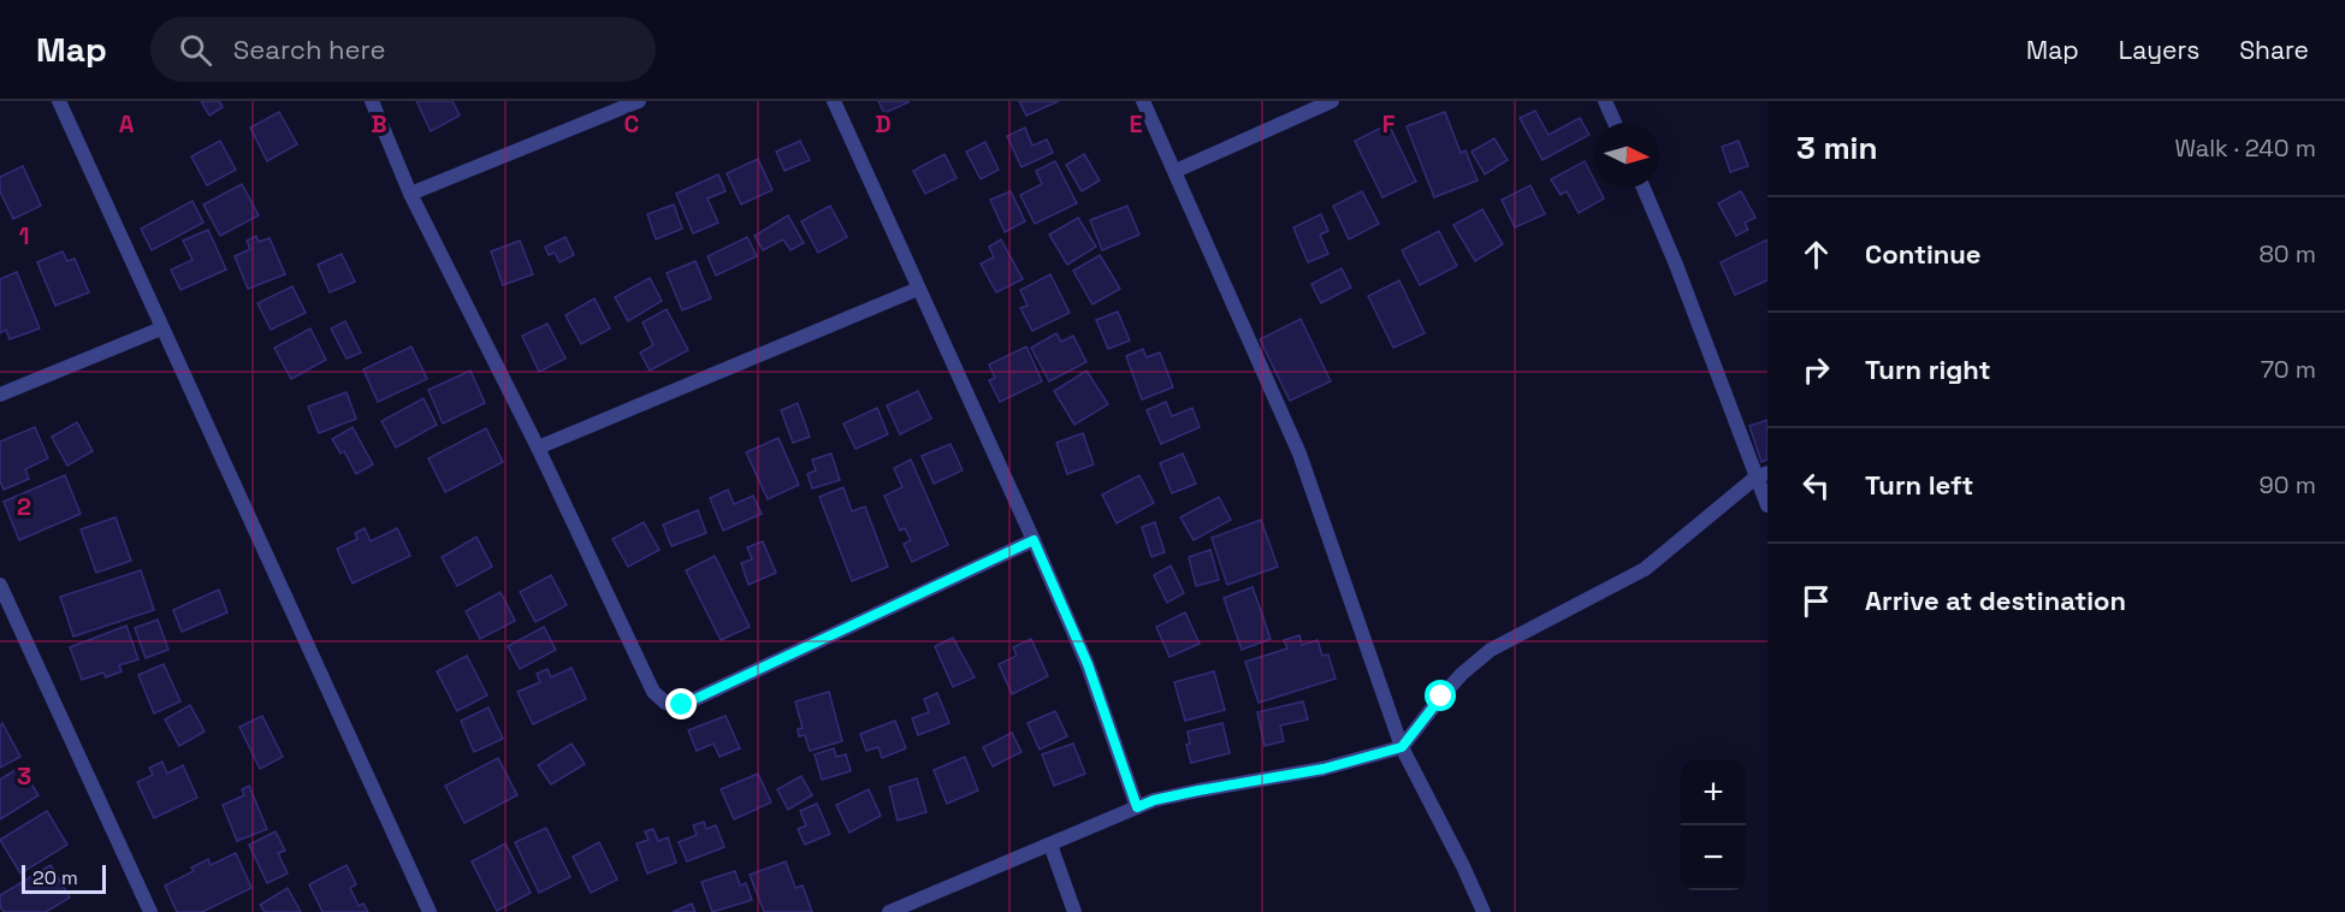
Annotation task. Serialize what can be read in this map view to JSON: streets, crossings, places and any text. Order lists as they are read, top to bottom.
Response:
{
  "scale_bar": "20 m",
  "north": "right",
  "page": {
    "header": "Map",
    "search": "Search here",
    "nav": ["Map", "Layers", "Share"],
    "heading": ["3 min", "Walk · 240 m"],
    "list": [
      ["Continue", "80 m"],
      ["Turn right", "70 m"],
      ["Turn left", "90 m"],
      "Arrive at destination"
    ],
    "map_buttons": ["+", "−"],
    "scale": "20 m"
  },
  "grid": {
    "columns": [
      "A",
      "B",
      "C",
      "D",
      "E",
      "F"
    ],
    "rows": ["1", "2", "3"]
  }
}
